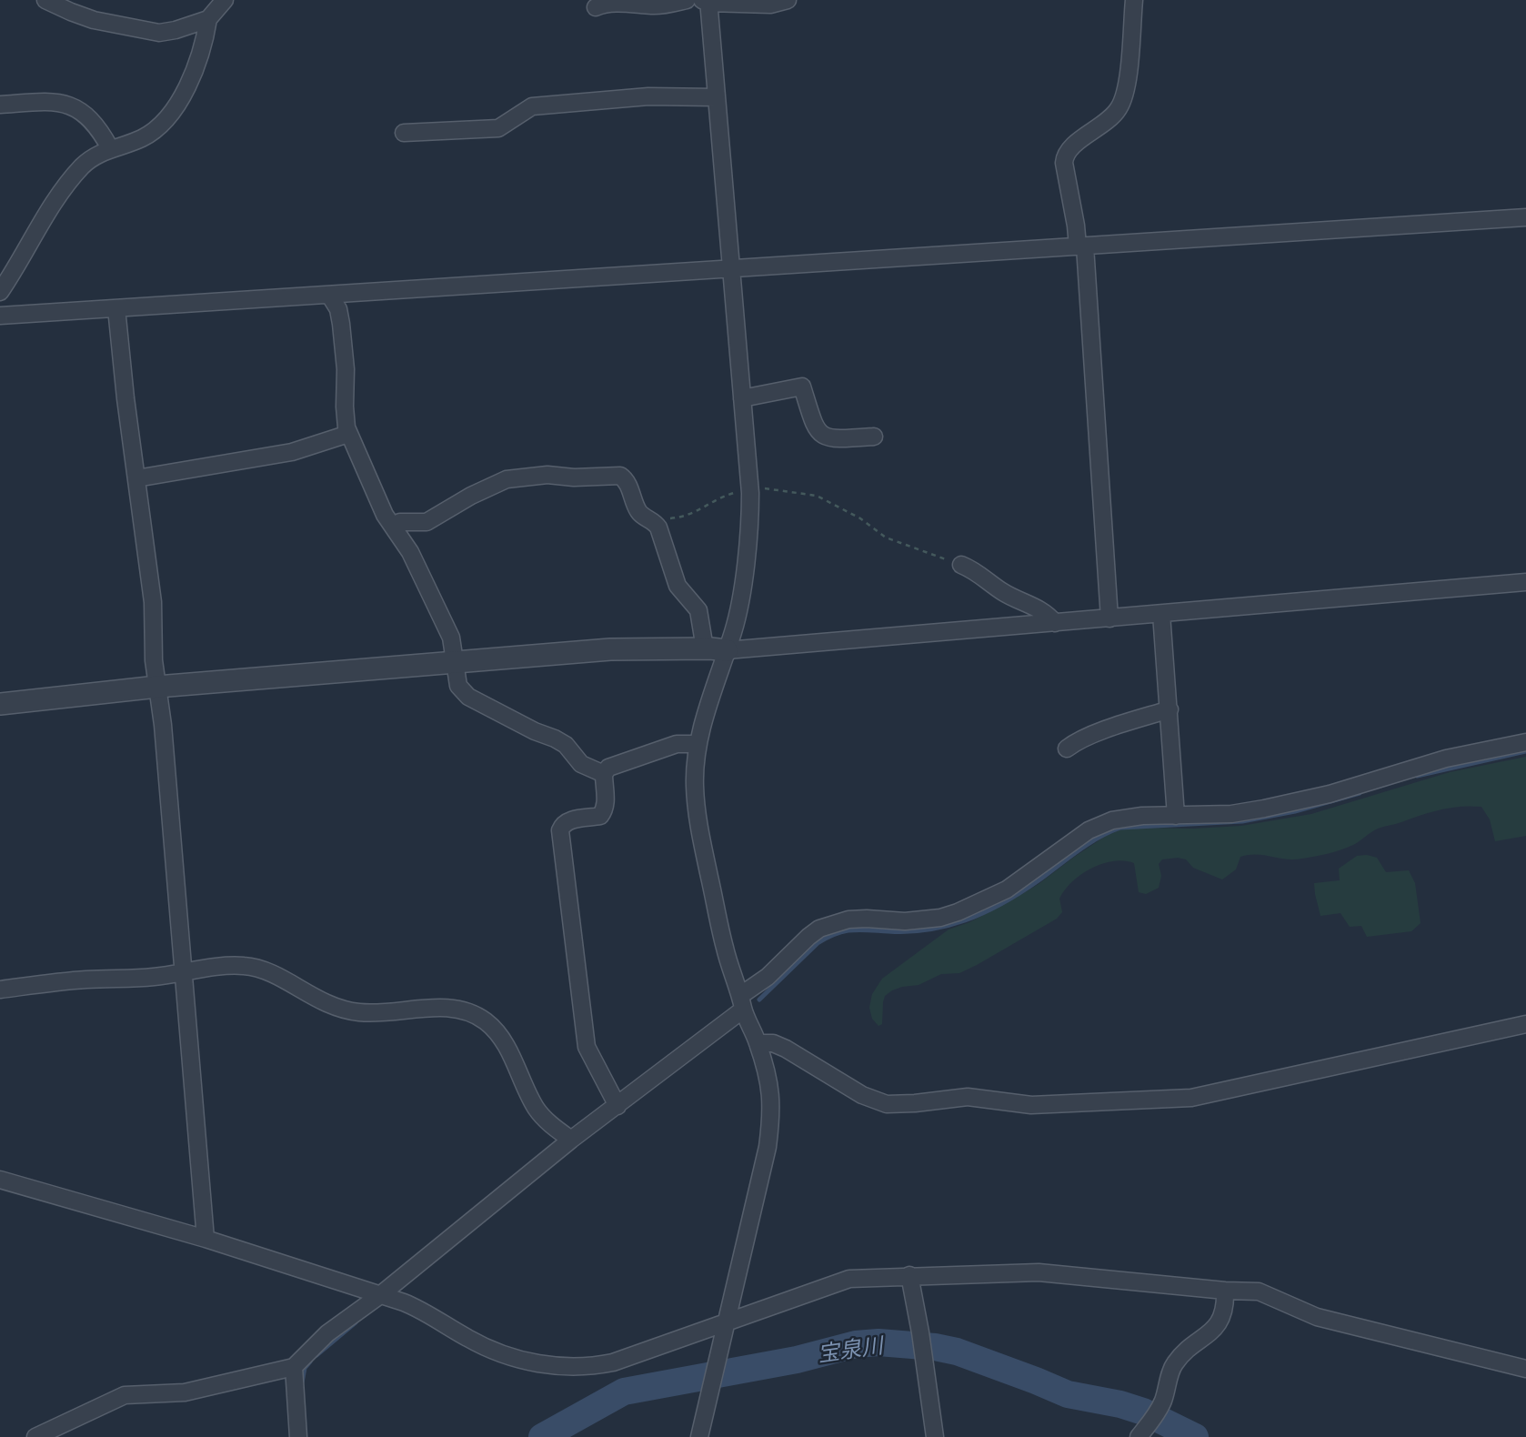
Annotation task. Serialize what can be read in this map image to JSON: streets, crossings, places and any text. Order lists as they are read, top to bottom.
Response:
{
  "water": ["宝泉川"]
}
